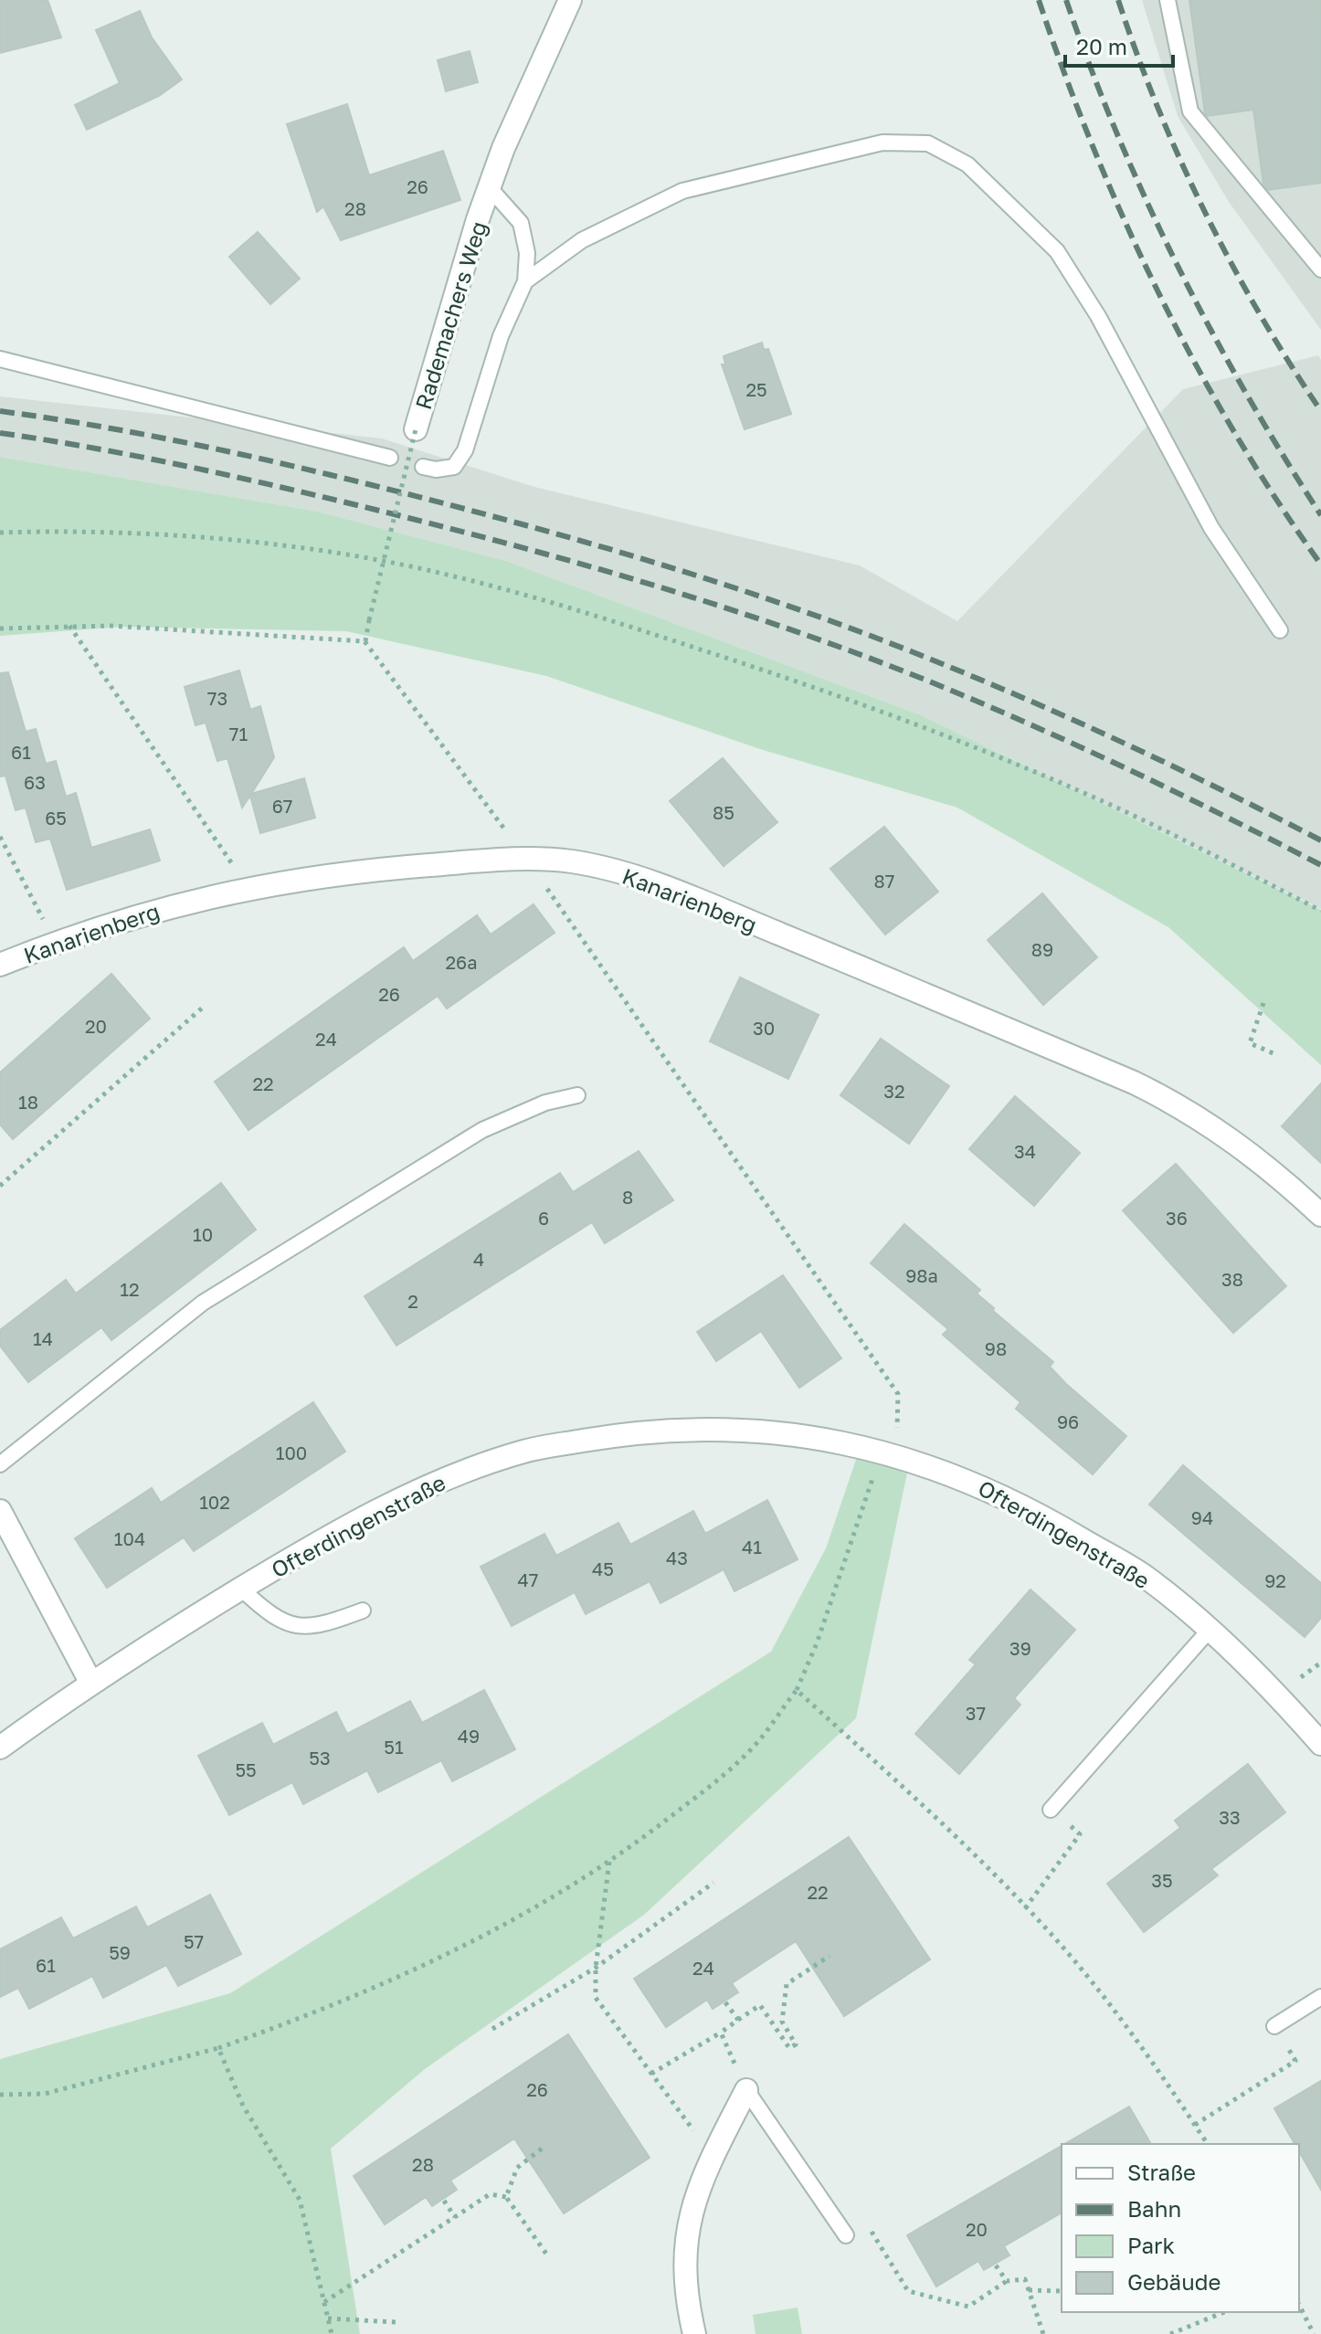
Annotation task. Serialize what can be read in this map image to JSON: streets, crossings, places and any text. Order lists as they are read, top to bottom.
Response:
{
  "streets": {
    "street": ["Rademachers Weg", "Kanarienberg", "Ofterdingenstraße"]
  },
  "house_numbers": [
    "26",
    "28",
    "25",
    "73",
    "71",
    "61",
    "63",
    "67",
    "85",
    "65",
    "87",
    "89",
    "26a",
    "26",
    "20",
    "30",
    "24",
    "22",
    "32",
    "18",
    "34",
    "8",
    "6",
    "36",
    "10",
    "4",
    "98a",
    "38",
    "12",
    "2",
    "14",
    "98",
    "96",
    "100",
    "102",
    "94",
    "104",
    "41",
    "43",
    "45",
    "47",
    "92",
    "39",
    "37",
    "49",
    "51",
    "53",
    "55",
    "33",
    "35",
    "22",
    "57",
    "59",
    "61",
    "24",
    "26",
    "28",
    "20"
  ],
  "legend": [
    "Straße",
    "Bahn",
    "Park",
    "Gebäude"
  ],
  "scale_bar": "20 m"
}
